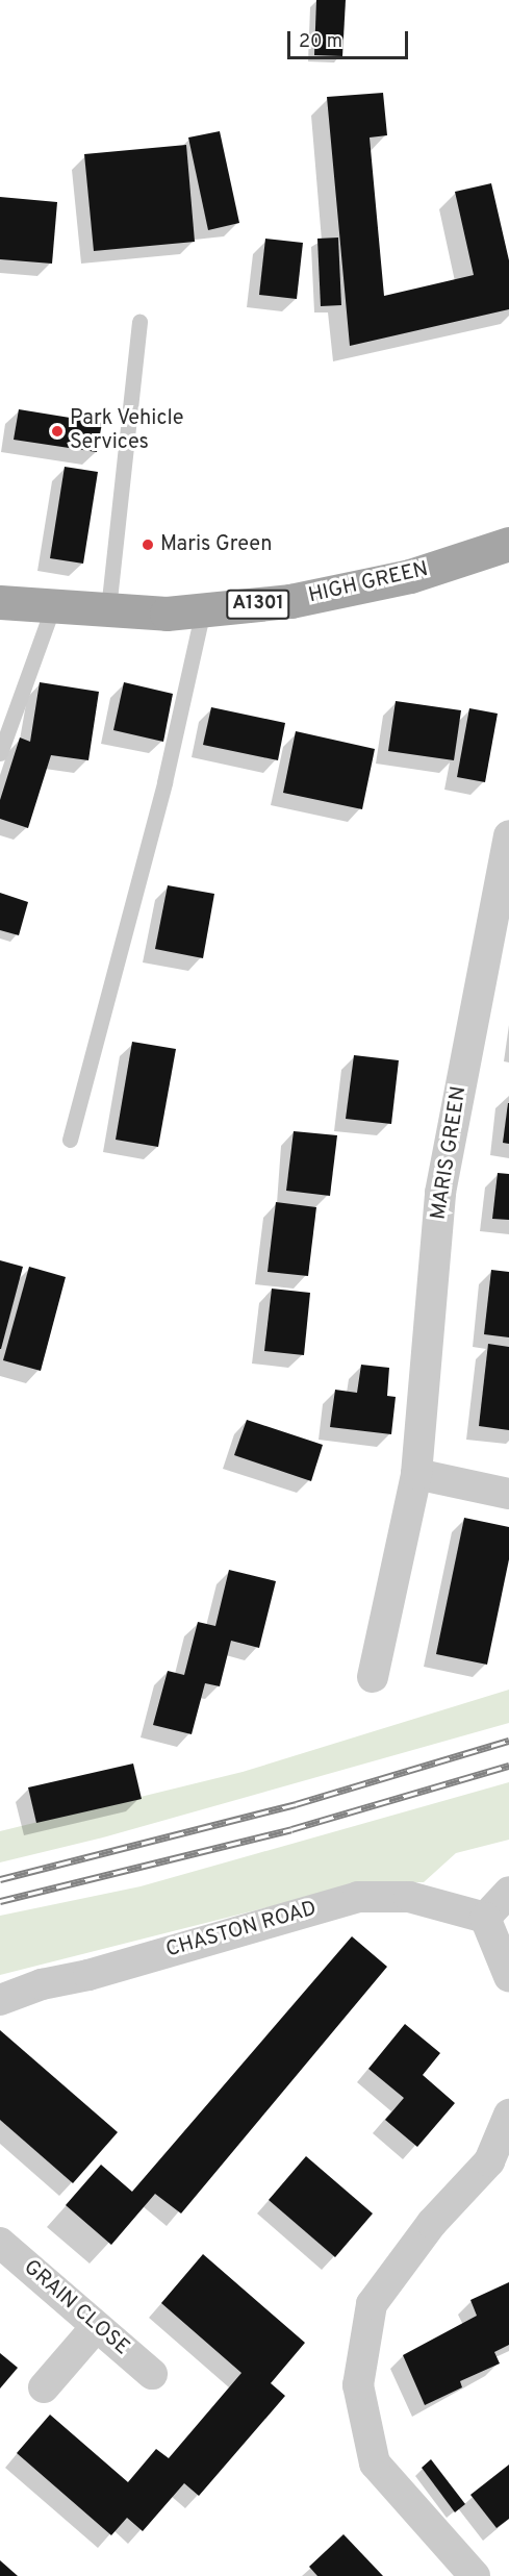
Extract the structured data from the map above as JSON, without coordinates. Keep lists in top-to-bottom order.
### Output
{
  "streets": {
    "main road": ["HIGH GREEN", "A1301"],
    "street": ["MARIS GREEN", "CHASTON ROAD", "GRAIN CLOSE"]
  },
  "places": ["Park Vehicle Services", "Maris Green"],
  "scale_bar": "20 m"
}
